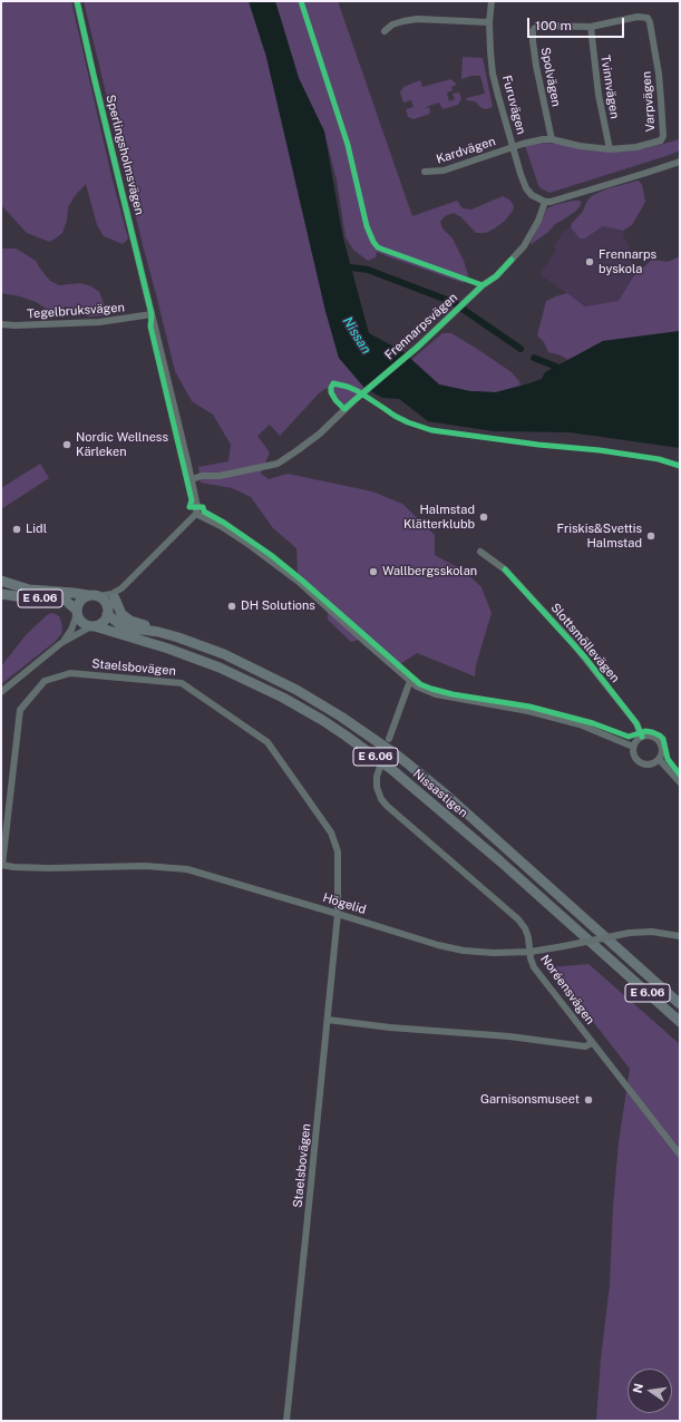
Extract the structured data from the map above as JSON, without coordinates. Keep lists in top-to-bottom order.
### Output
{
  "streets": {
    "highway": ["E 6.06", "Nissastigen"],
    "street": [
      "Spolvägen",
      "Tvinnvägen",
      "Varpvägen",
      "Furuvägen",
      "Kardvägen",
      "Sperlingsholmsvägen",
      "Tegelbruksvägen",
      "Frennarpsvägen",
      "Slottsmöllevägen",
      "Staelsbovägen",
      "Högelid",
      "Noréensvägen"
    ]
  },
  "crossings": [
    ["Spolvägen", "Tvinnvägen"],
    ["Spolvägen", "Varpvägen"],
    ["Tvinnvägen", "Varpvägen"],
    ["Varpvägen", "Furuvägen"],
    ["Varpvägen", "Kardvägen"],
    ["Furuvägen", "Kardvägen"],
    ["Furuvägen", "Frennarpsvägen"],
    ["Sperlingsholmsvägen", "Tegelbruksvägen"],
    ["Sperlingsholmsvägen", "Frennarpsvägen"],
    ["E 6.06", "Nissastigen"],
    ["Staelsbovägen", "Högelid"],
    ["Högelid", "Noréensvägen"]
  ],
  "water": ["Nissan"],
  "places": [
    "Frennarps byskola",
    "Nordic Wellness Kärleken",
    "Halmstad Klätterklubb",
    "Lidl",
    "Friskis&Svettis Halmstad",
    "Wallbergsskolan",
    "DH Solutions",
    "Garnisonsmuseet"
  ],
  "scale_bar": "100 m",
  "north": "left"
}
